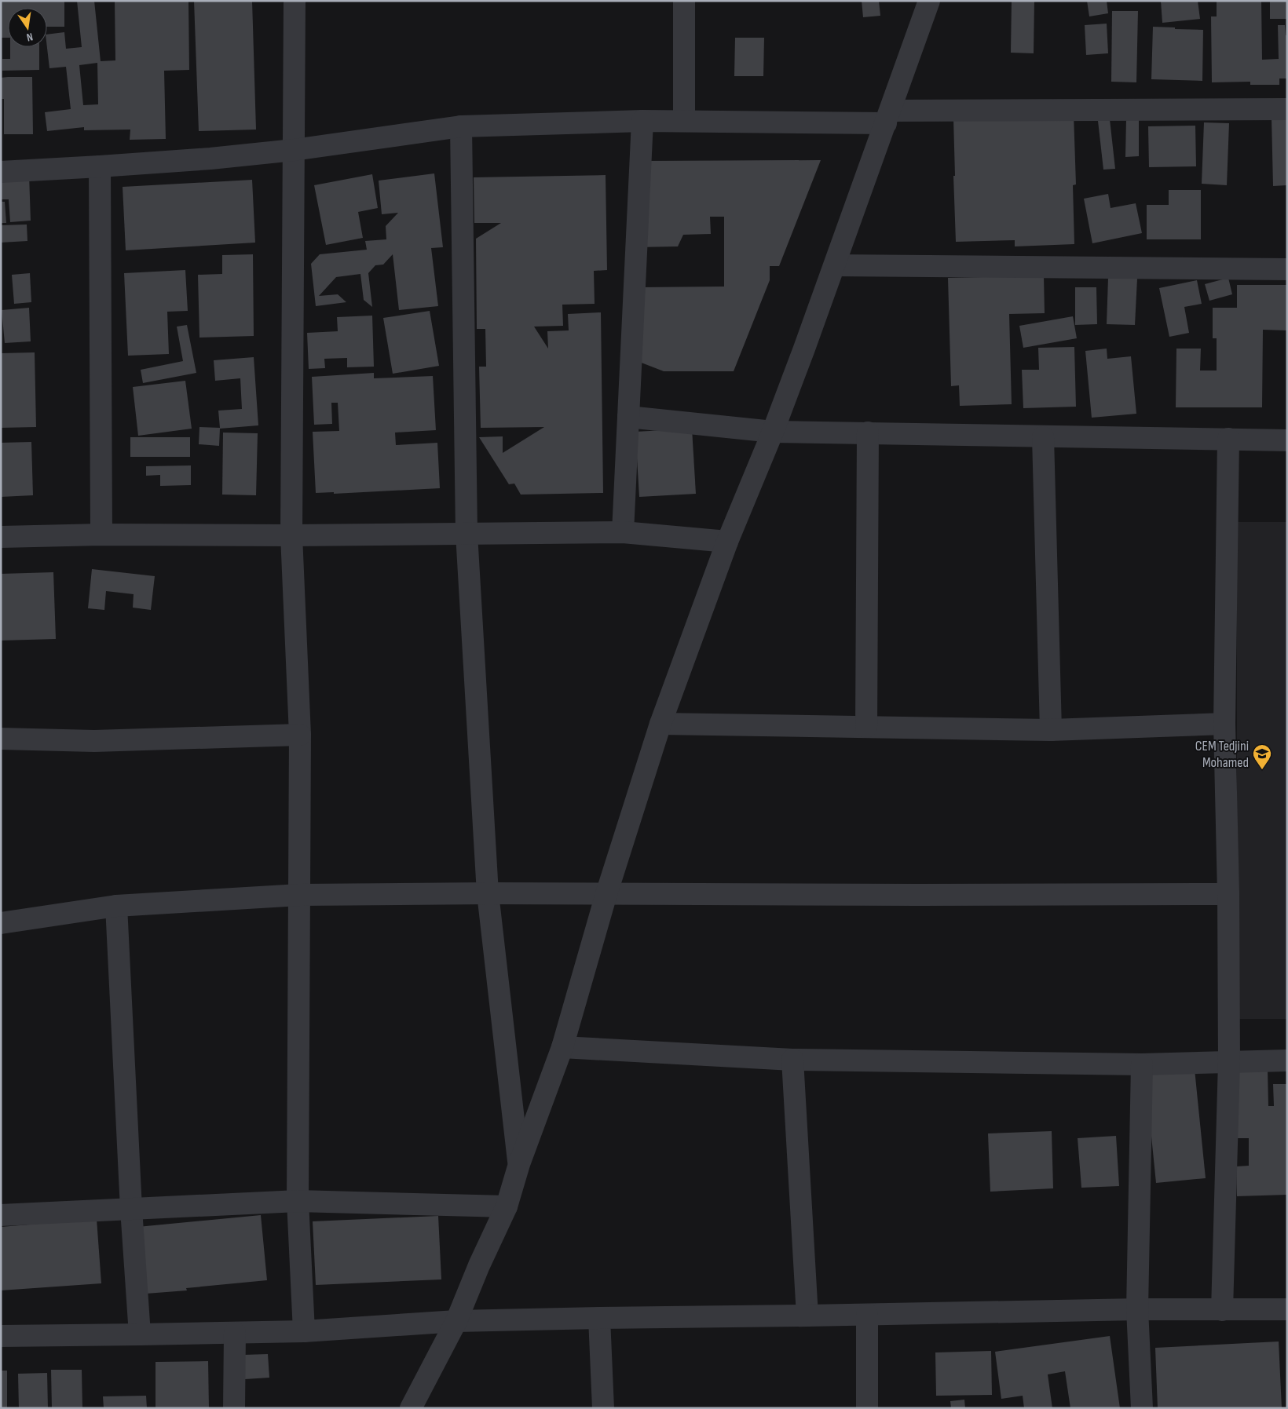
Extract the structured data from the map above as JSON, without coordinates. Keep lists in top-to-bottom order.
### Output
{
  "places": {
    "school or university": ["CEM Tedjini Mohamed"]
  },
  "north": "bottom"
}
